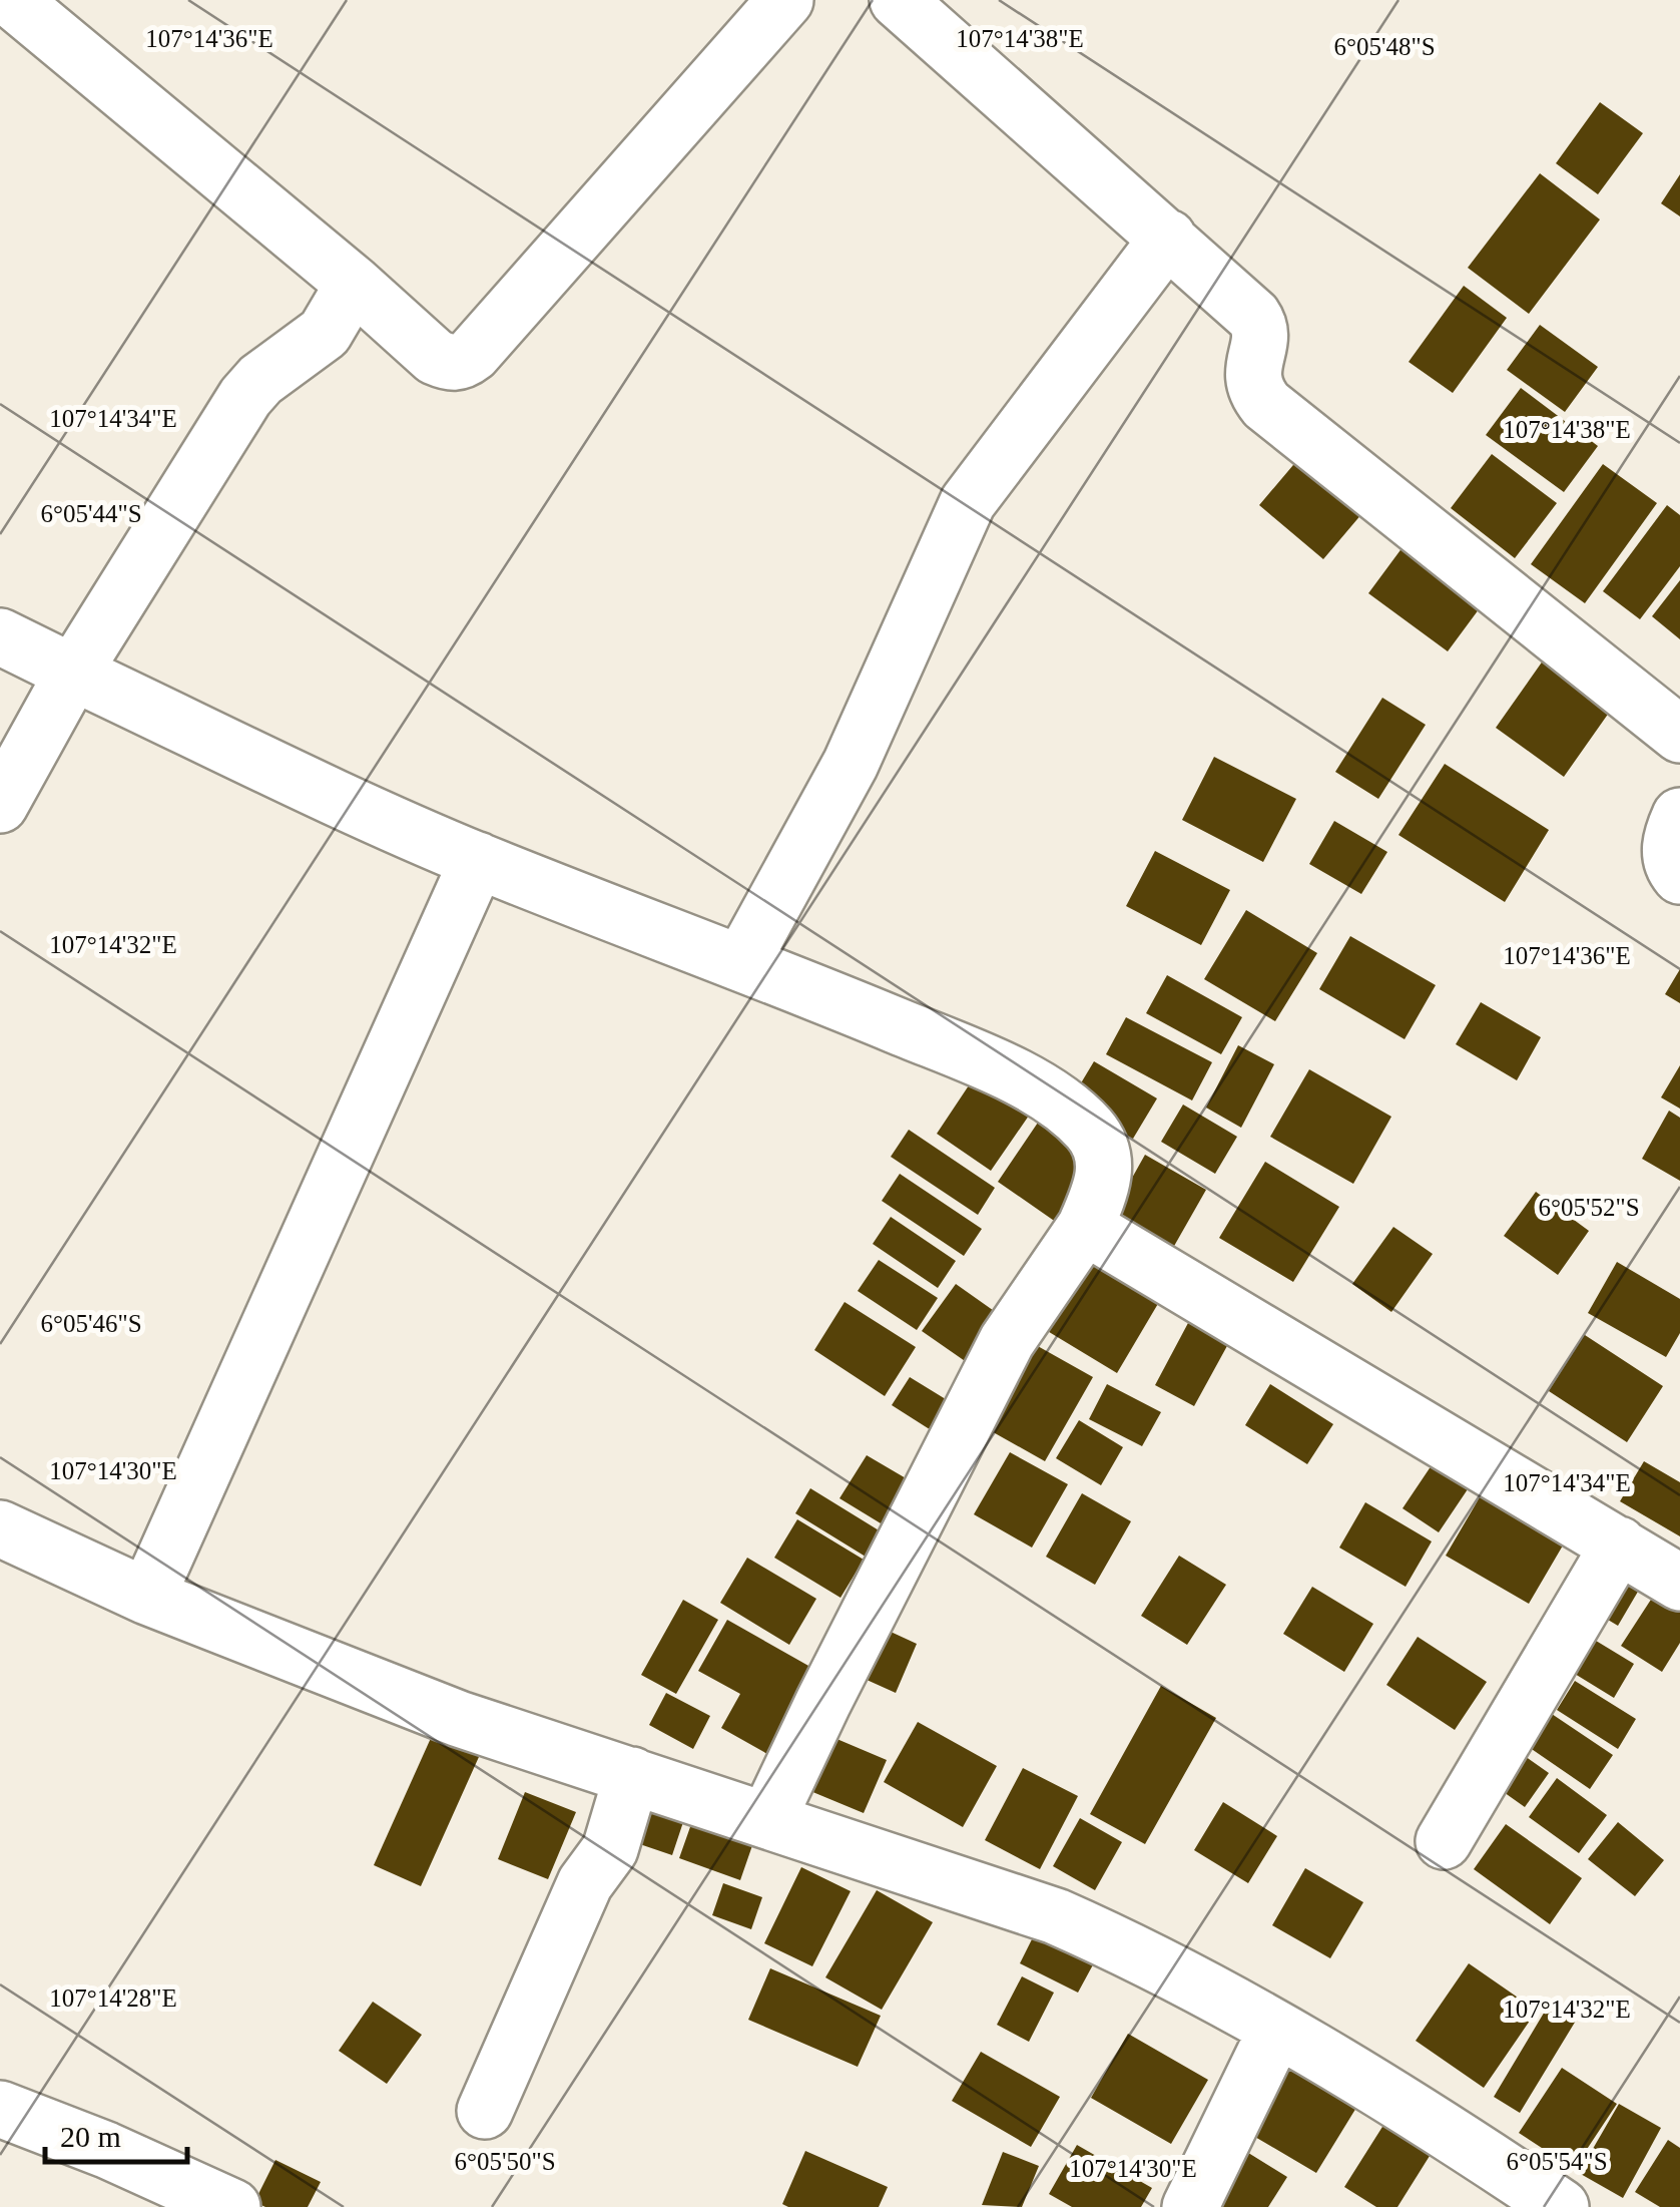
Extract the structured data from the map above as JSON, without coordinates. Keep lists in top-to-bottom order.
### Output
{
  "scale_bar": "20 m",
  "coordinates": [
    "107°14'36\"E",
    "107°14'38\"E",
    "6°05'48\"S",
    "107°14'34\"E",
    "6°05'44\"S",
    "107°14'32\"E",
    "6°05'52\"S",
    "6°05'46\"S",
    "107°14'30\"E",
    "107°14'28\"E",
    "6°05'50\"S",
    "6°05'54\"S"
  ]
}
